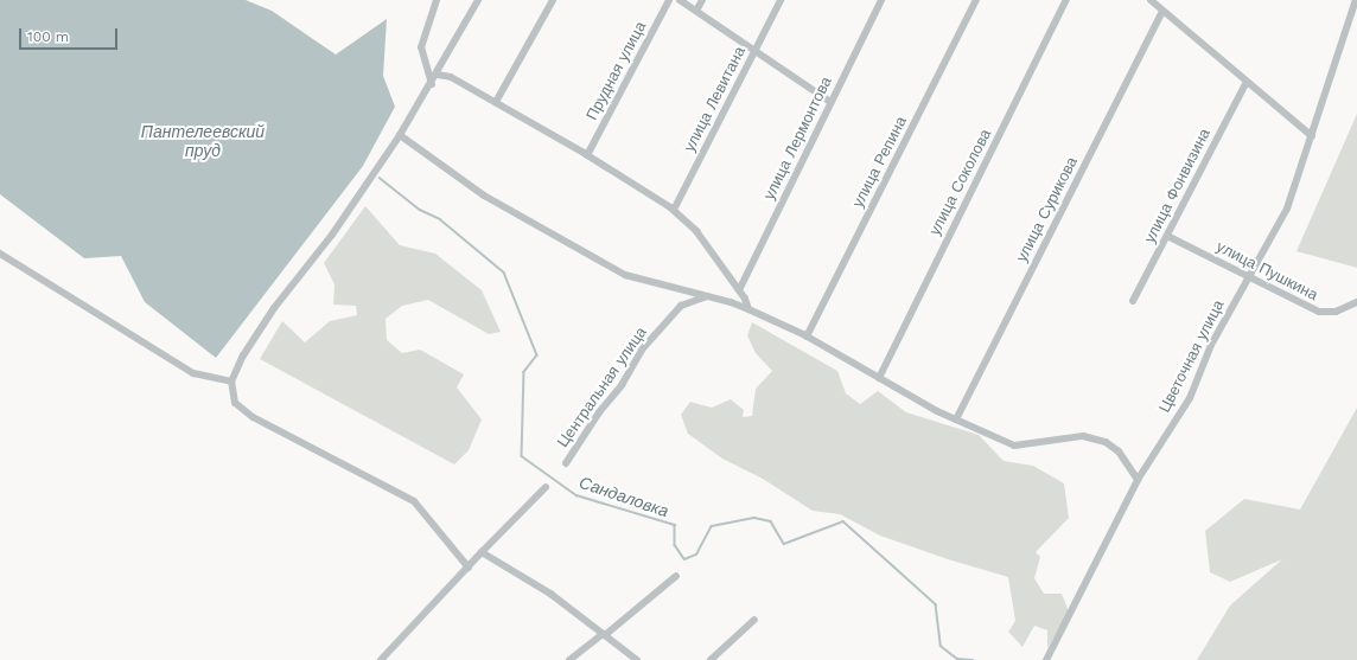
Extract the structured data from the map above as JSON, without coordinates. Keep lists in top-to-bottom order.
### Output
{
  "streets": {
    "street": [
      "Прудная улица",
      "улица Левитана",
      "улица Лермонтова",
      "улица Репина",
      "улица Соколова",
      "улица Фонвизина",
      "улица Сурикова",
      "улица Пушкина",
      "Цветочная улица",
      "Центральная улица"
    ]
  },
  "crossings": [
    ["улица Фонвизина", "улица Пушкина"],
    ["улица Пушкина", "Цветочная улица"]
  ],
  "water": ["Пантелеевский пруд", "Сандаловка"],
  "scale_bar": "100 m"
}
